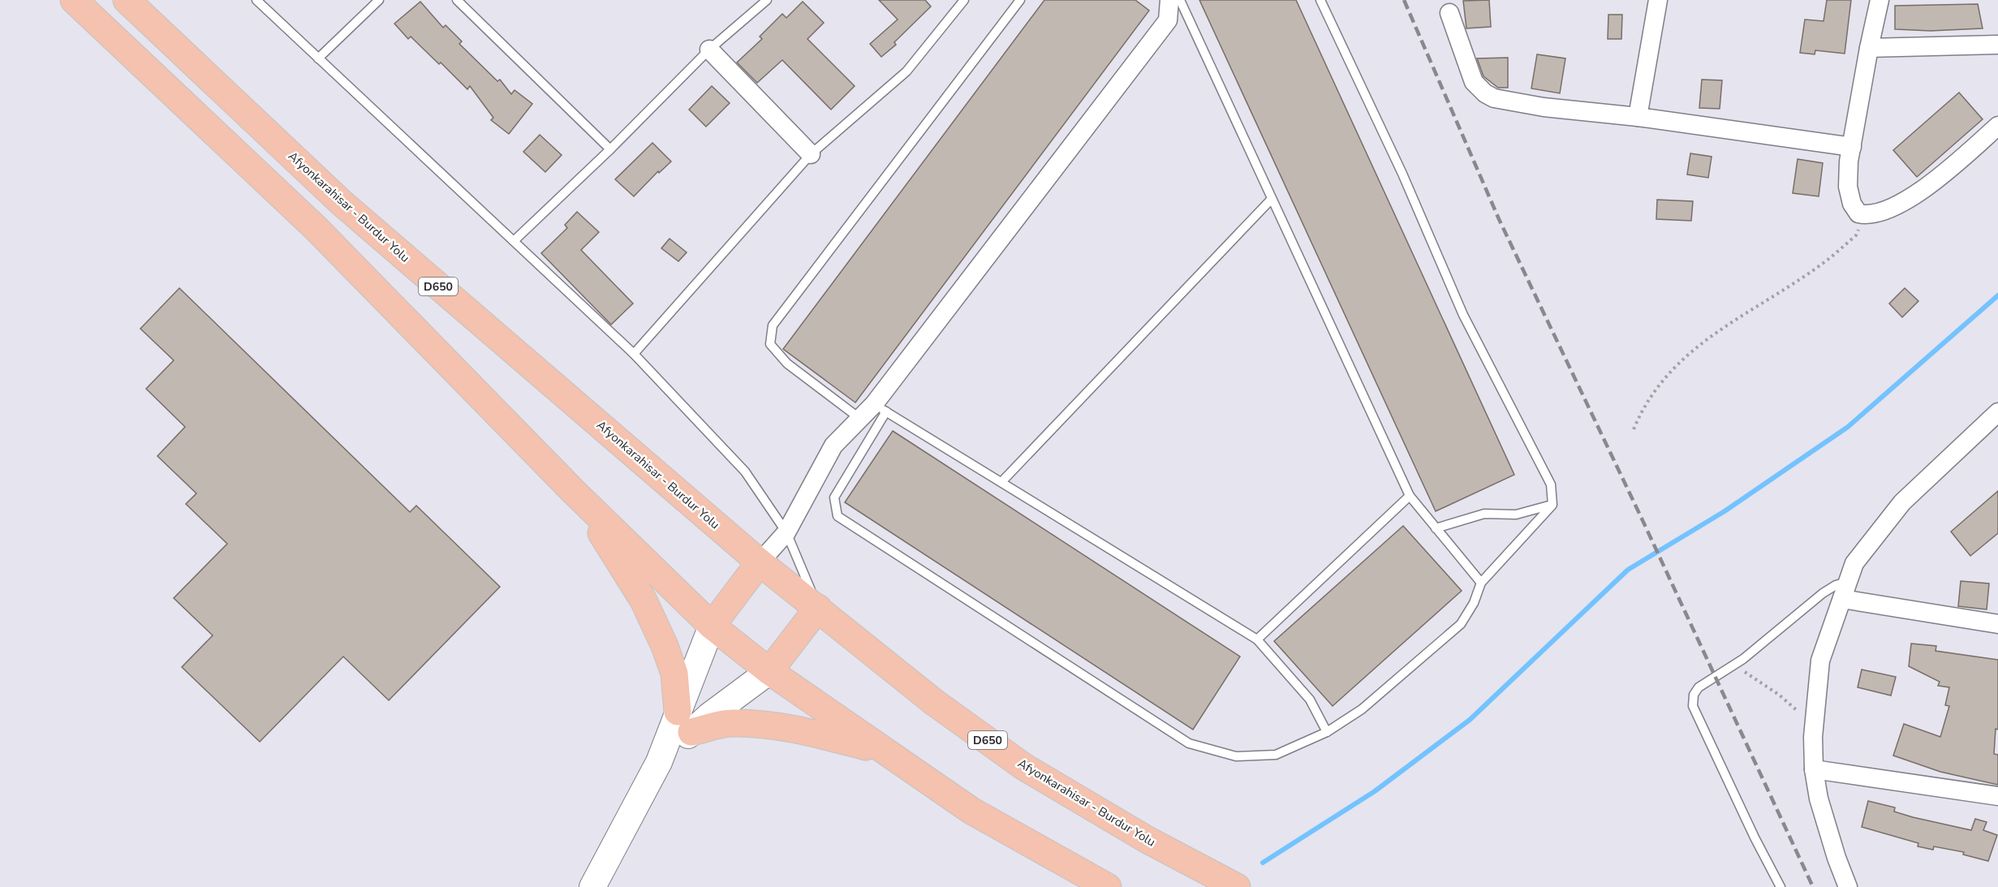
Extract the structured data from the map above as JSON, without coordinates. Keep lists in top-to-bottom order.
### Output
{
  "streets": {
    "highway": ["Afyonkarahisar - Burdur Yolu", "D650"]
  }
}
